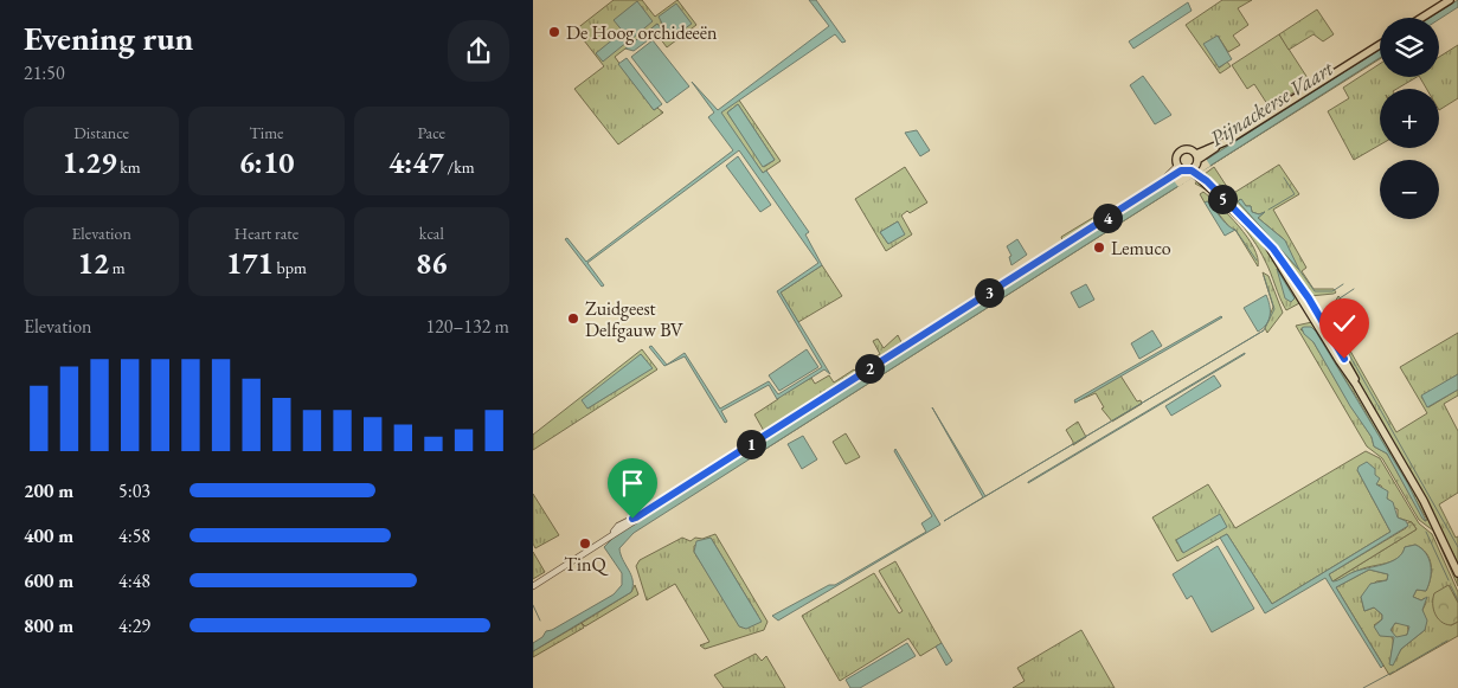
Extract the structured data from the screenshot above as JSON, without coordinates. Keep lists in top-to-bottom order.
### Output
{
  "water": ["Pijnackerse Vaart"],
  "places": [
    "De Hoog orchideeën",
    "Lemuco",
    "Zuidgeest Delfgauw BV",
    "TinQ"
  ],
  "page": {
    "heading": ["Evening run", "21:50"],
    "map_buttons": ["+", "−"],
    "stats": [
      ["Distance", "1.29 km"],
      ["Time", "6:10"],
      ["Pace", "4:47 /km"],
      ["Elevation", "12 m"],
      ["Heart rate", "171 bpm"],
      ["kcal", "86"]
    ],
    "pins": [
      "5",
      "4",
      "3",
      "2",
      "1"
    ],
    "chart": ["Elevation", "120–132 m"],
    "list": [
      {
        "name": "200 m",
        "note": "5:03"
      },
      {
        "name": "400 m",
        "note": "4:58"
      },
      {
        "name": "600 m",
        "note": "4:48"
      },
      {
        "name": "800 m",
        "note": "4:29"
      }
    ]
  }
}
